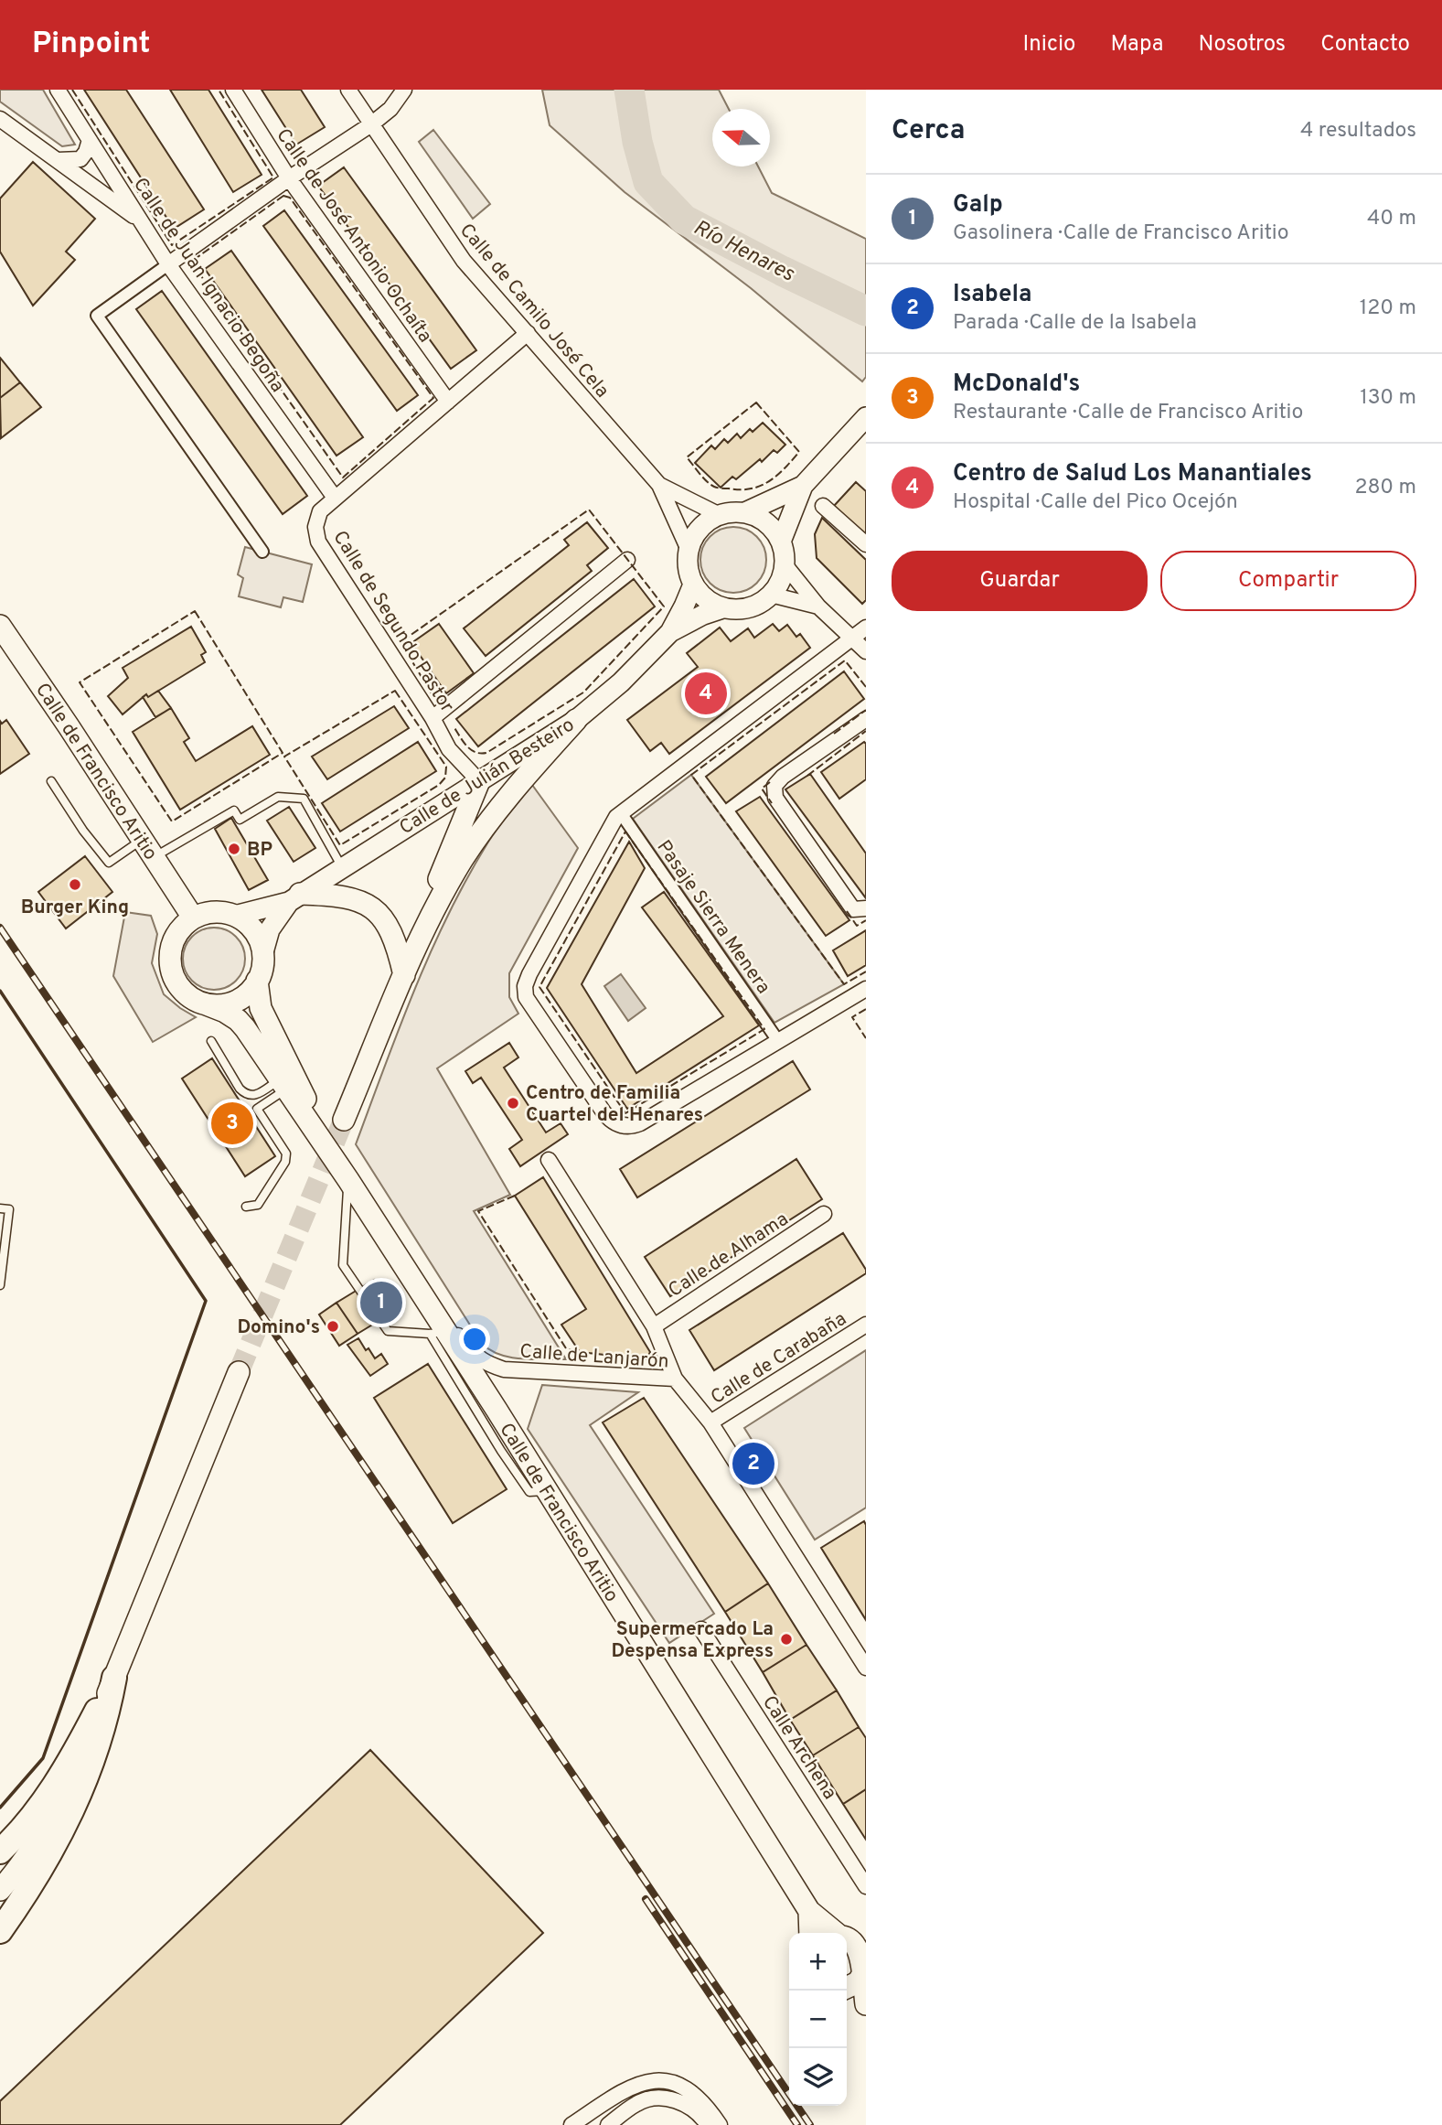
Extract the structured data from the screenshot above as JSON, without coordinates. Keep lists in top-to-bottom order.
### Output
{
  "streets": {
    "main road": ["Calle de Francisco Aritio"],
    "street": [
      "Calle de José Antonio Ochaíta",
      "Calle de Juan Ignacio Begoña",
      "Calle de Camilo José Cela",
      "Calle de Segundo Pastor",
      "Calle de Julián Besteiro",
      "Pasaje Sierra Menera",
      "Calle de Alhama",
      "Calle de Lanjarón",
      "Calle de Carabaña",
      "Calle Archena"
    ]
  },
  "crossings": [
    ["Calle de José Antonio Ochaíta", "Calle de Segundo Pastor"],
    ["Calle de Juan Ignacio Begoña", "Calle de Segundo Pastor"],
    ["Calle de Camilo José Cela", "Calle de Segundo Pastor"],
    ["Calle de Camilo José Cela", "Calle de Julián Besteiro"],
    ["Calle de Segundo Pastor", "Calle de Julián Besteiro"],
    ["Calle de Francisco Aritio", "Calle de Julián Besteiro"],
    ["Calle de Francisco Aritio", "Calle de Lanjarón"],
    ["Calle de Lanjarón", "Calle de Carabaña"]
  ],
  "water": ["Río Henares"],
  "places": [
    "BP",
    "Burger King",
    "Centro de Familia Cuartel del Henares",
    "Domino's",
    "Supermercado La Despensa Express"
  ],
  "north": "left",
  "page": {
    "header": "Pinpoint",
    "nav": [
      "Inicio",
      "Mapa",
      "Nosotros",
      "Contacto"
    ],
    "heading": ["Cerca", "4 resultados"],
    "list": [
      {
        "mark": "1",
        "name": "Galp",
        "note": "Gasolinera · Calle de Francisco Aritio",
        "value": "40 m"
      },
      {
        "mark": "2",
        "name": "Isabela",
        "note": "Parada · Calle de la Isabela",
        "value": "120 m"
      },
      {
        "mark": "3",
        "name": "McDonald's",
        "note": "Restaurante · Calle de Francisco Aritio",
        "value": "130 m"
      },
      {
        "mark": "4",
        "name": "Centro de Salud Los Manantiales",
        "note": "Hospital · Calle del Pico Ocejón",
        "value": "280 m"
      }
    ],
    "buttons": ["Guardar", "Compartir"],
    "pins": [
      "4",
      "3",
      "1",
      "2"
    ],
    "map_buttons": ["+", "−"]
  }
}
